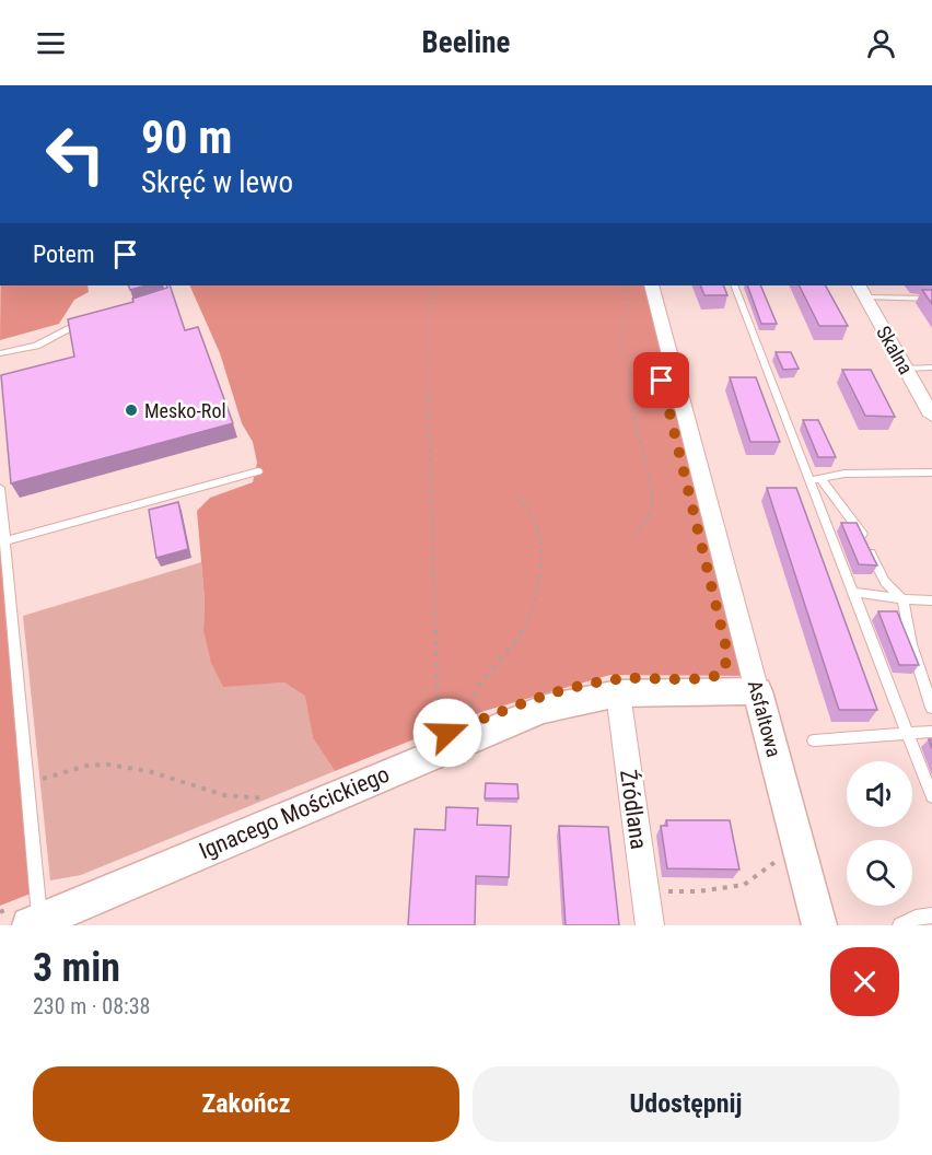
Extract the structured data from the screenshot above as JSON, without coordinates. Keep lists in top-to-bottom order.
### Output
{
  "streets": {
    "street": [
      "Skalna",
      "Asfaltowa",
      "Źródlana",
      "Ignacego Mościckiego"
    ]
  },
  "crossings": [
    ["Asfaltowa", "Ignacego Mościckiego"],
    ["Źródlana", "Ignacego Mościckiego"]
  ],
  "places": ["Mesko-Rol"],
  "page": {
    "header": "Beeline",
    "turn": ["90 m", "Skręć w lewo"],
    "then": "Potem",
    "heading": ["3 min", "230 m · 08:38"],
    "buttons": ["Zakończ", "Udostępnij"]
  }
}
